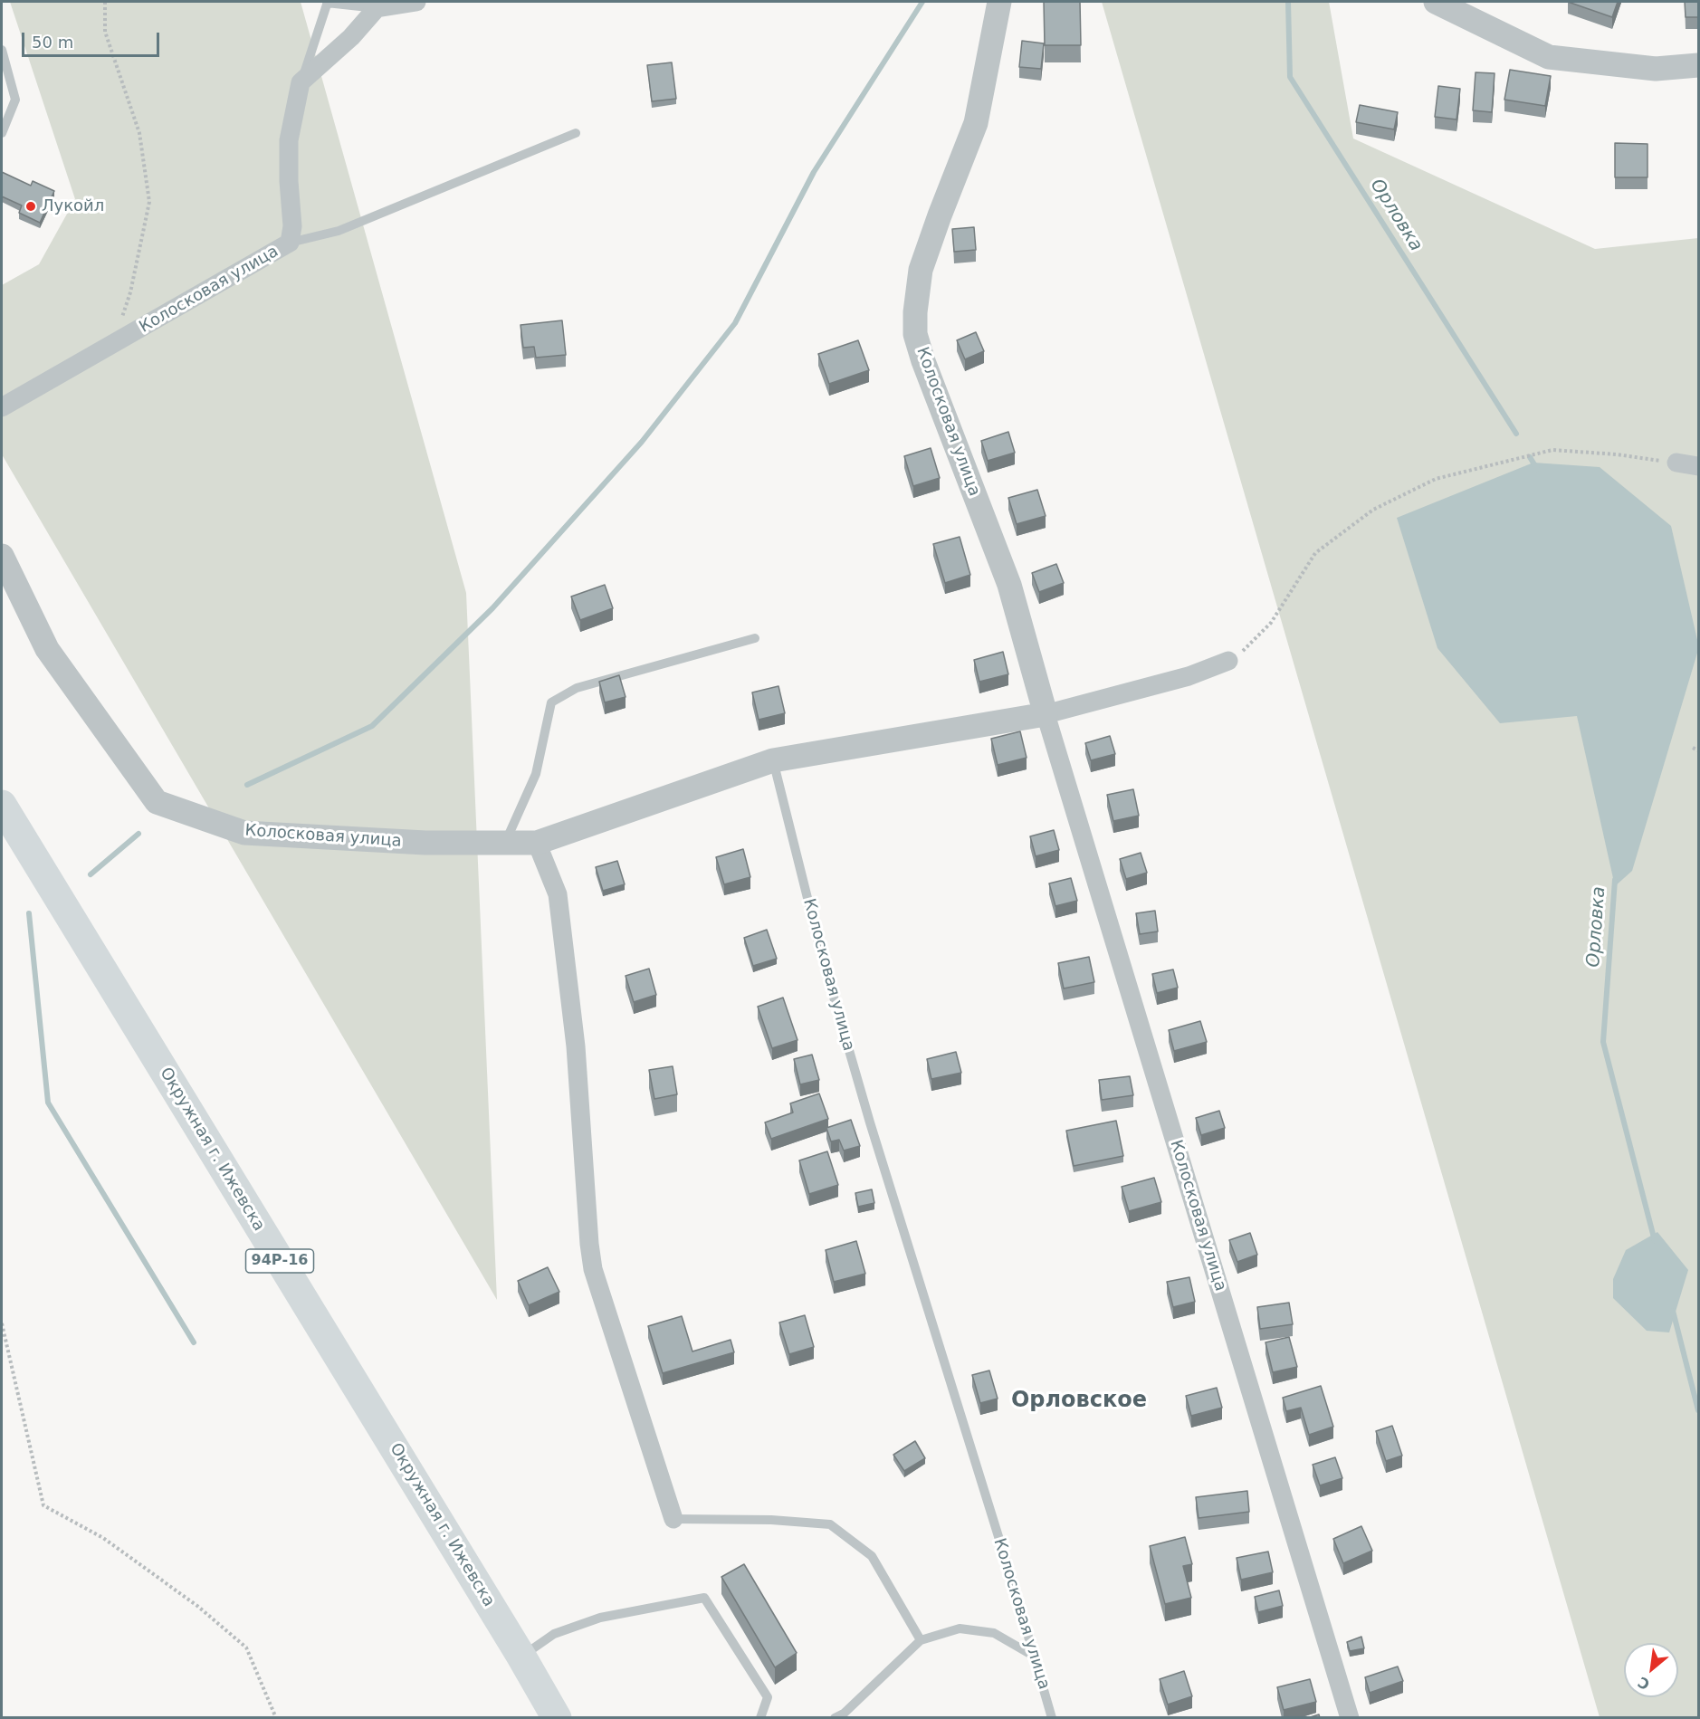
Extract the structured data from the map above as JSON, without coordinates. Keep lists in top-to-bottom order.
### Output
{
  "streets": {
    "main road": ["Окружная г. Ижевска", "94Р-16"],
    "street": ["Колосковая улица"]
  },
  "districts": ["Орловское"],
  "water": ["Орловка"],
  "places": ["Лукойл"],
  "scale_bar": "50 m",
  "north": "bottom left"
}
